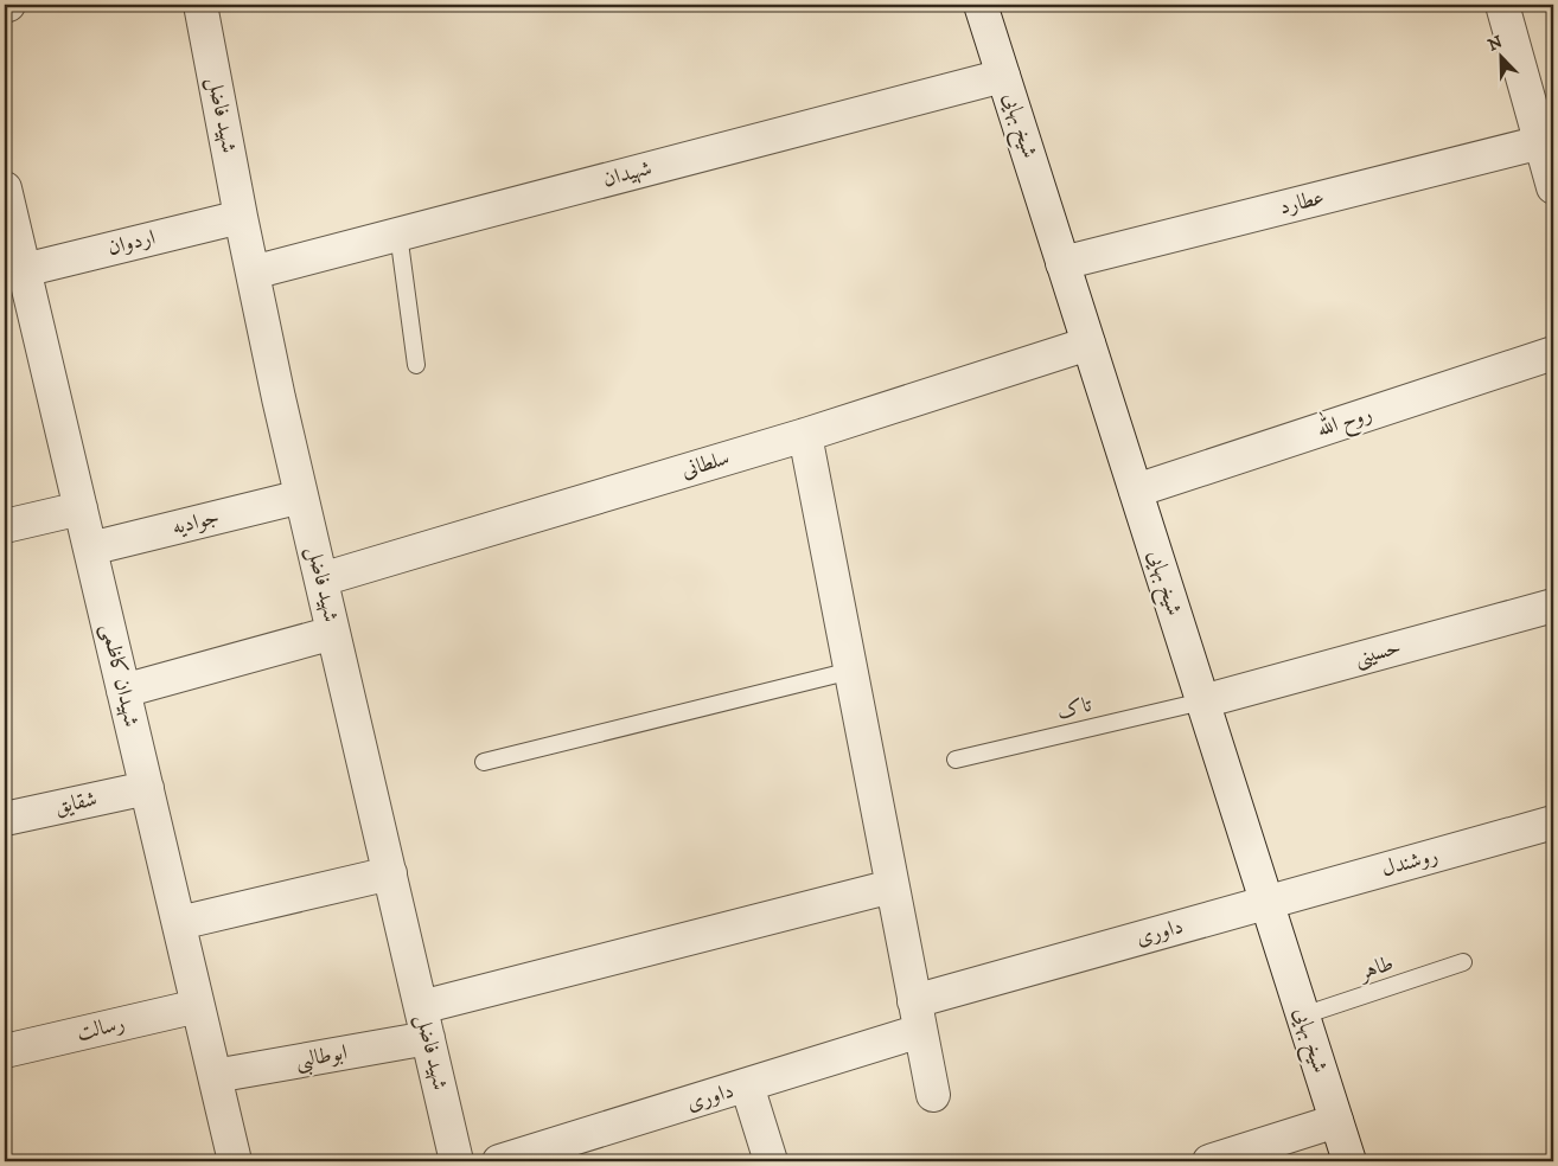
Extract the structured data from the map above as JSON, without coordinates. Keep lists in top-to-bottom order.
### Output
{
  "streets": {
    "street": [
      "شهید فاضل",
      "شیخ بهایی",
      "شهیدان",
      "عطارد",
      "اردوان",
      "روح الله",
      "سلطانی",
      "جوادیه",
      "حسینی",
      "شهیدان کاظمی",
      "شقایق",
      "روشندل",
      "داوری",
      "رسالت",
      "ابوطالبی"
    ],
    "lane": ["تاک", "طاهر"]
  },
  "crossings": [
    ["شهید فاضل", "شهیدان"],
    ["شهید فاضل", "اردوان"],
    ["شهید فاضل", "سلطانی"],
    ["شهید فاضل", "جوادیه"],
    ["شهید فاضل", "ابوطالبی"],
    ["شیخ بهایی", "شهیدان"],
    ["شیخ بهایی", "عطارد"],
    ["شیخ بهایی", "روح الله"],
    ["شیخ بهایی", "سلطانی"],
    ["شیخ بهایی", "حسینی"],
    ["شیخ بهایی", "تاک"],
    ["شیخ بهایی", "روشندل"],
    ["شیخ بهایی", "داوری"],
    ["شیخ بهایی", "طاهر"],
    ["اردوان", "شهیدان کاظمی"],
    ["جوادیه", "شهیدان کاظمی"],
    ["حسینی", "تاک"],
    ["شهیدان کاظمی", "شقایق"],
    ["شهیدان کاظمی", "رسالت"],
    ["شهیدان کاظمی", "ابوطالبی"],
    ["روشندل", "داوری"]
  ],
  "north": "top left"
}
